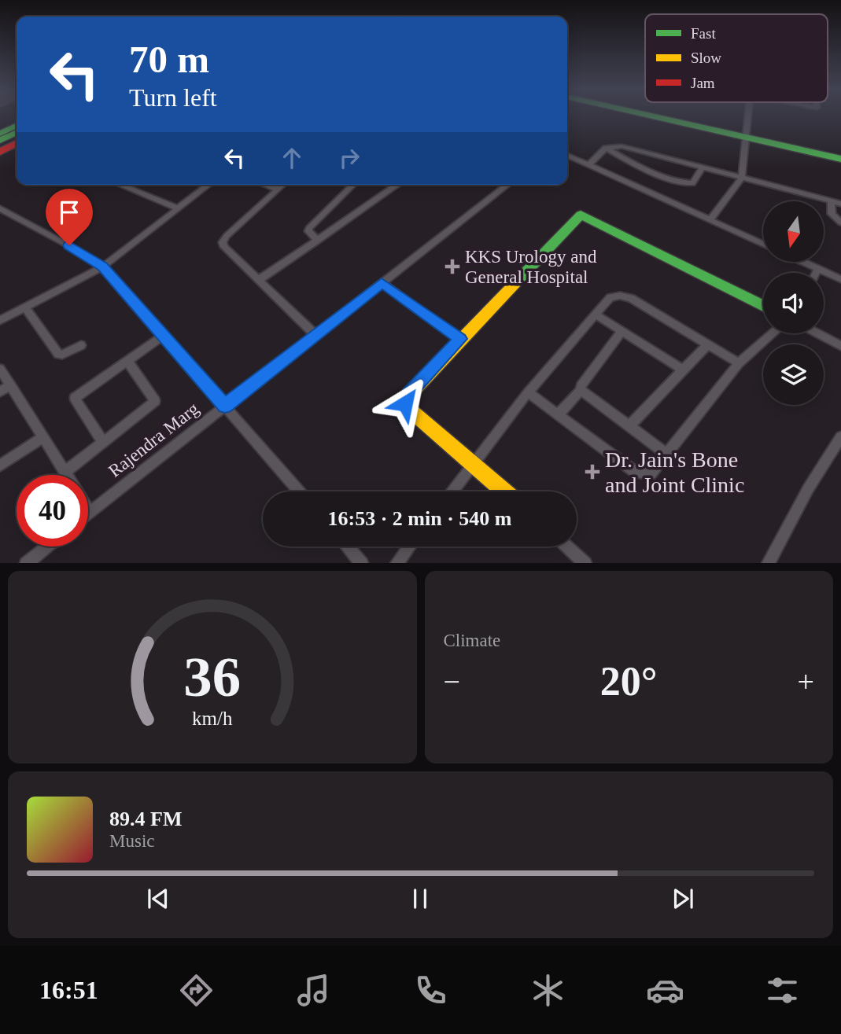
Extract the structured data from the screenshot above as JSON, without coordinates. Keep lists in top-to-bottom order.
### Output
{
  "streets": {
    "street": ["Rajendra Marg"]
  },
  "places": {
    "health": ["KKS Urology and General Hospital", "Dr. Jain's Bone and Joint Clinic"]
  },
  "legend": ["Fast", "Slow", "Jam"],
  "north": "bottom",
  "page": {
    "turn": ["70 m", "Turn left"],
    "limit": "40",
    "trip": "16:53 · 2 min · 540 m",
    "tile": "Climate",
    "heat": ["−", "20°", "+"],
    "song": ["89.4 FM", "Music"],
    "tabs": "16:51",
    "gauge": ["36", "km/h"]
  }
}
